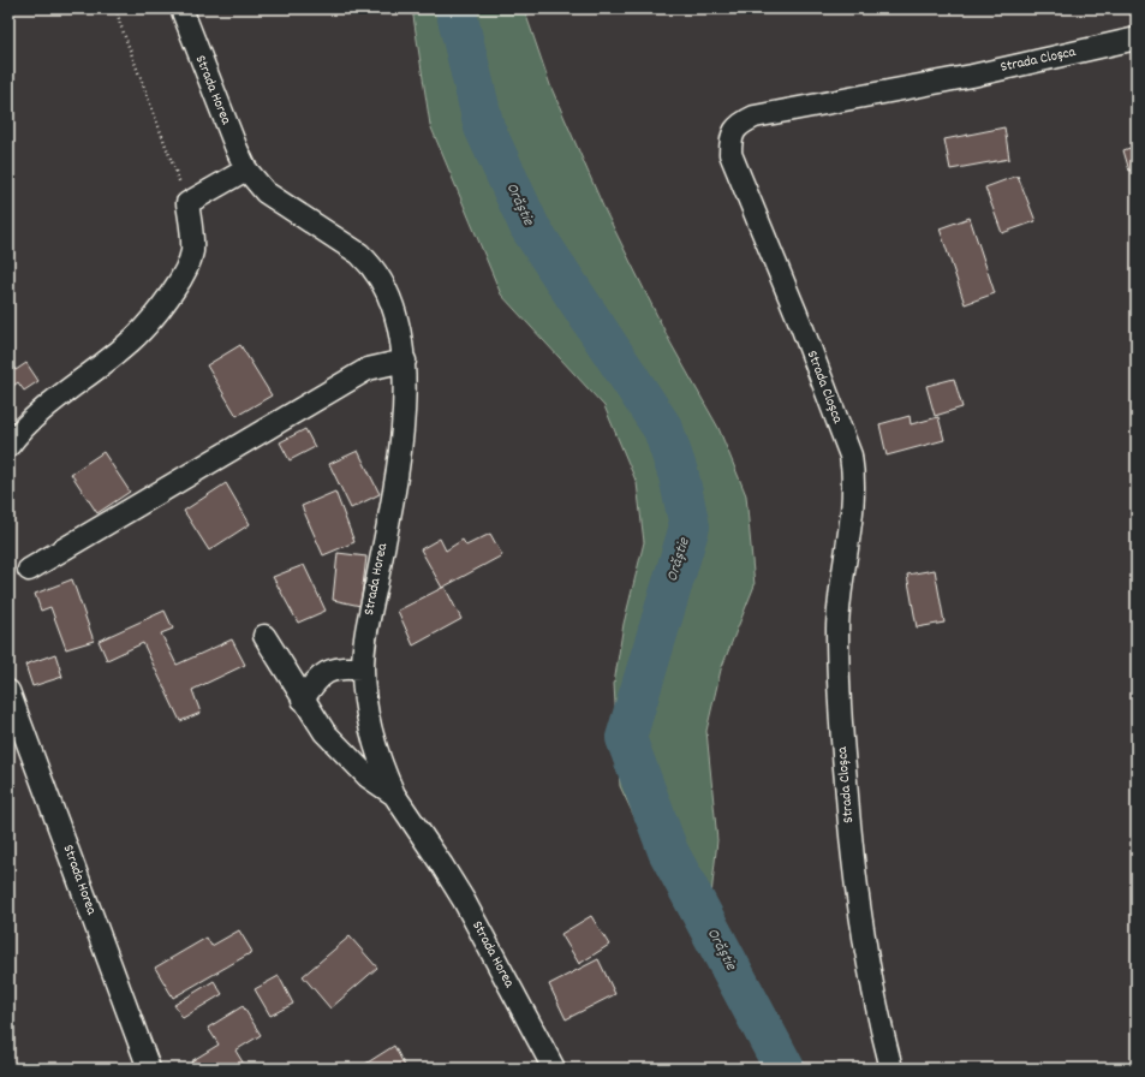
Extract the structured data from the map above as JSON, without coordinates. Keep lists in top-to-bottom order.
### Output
{
  "streets": {
    "street": ["Strada Cloșca", "Strada Horea"]
  },
  "water": ["Orăștie"]
}
